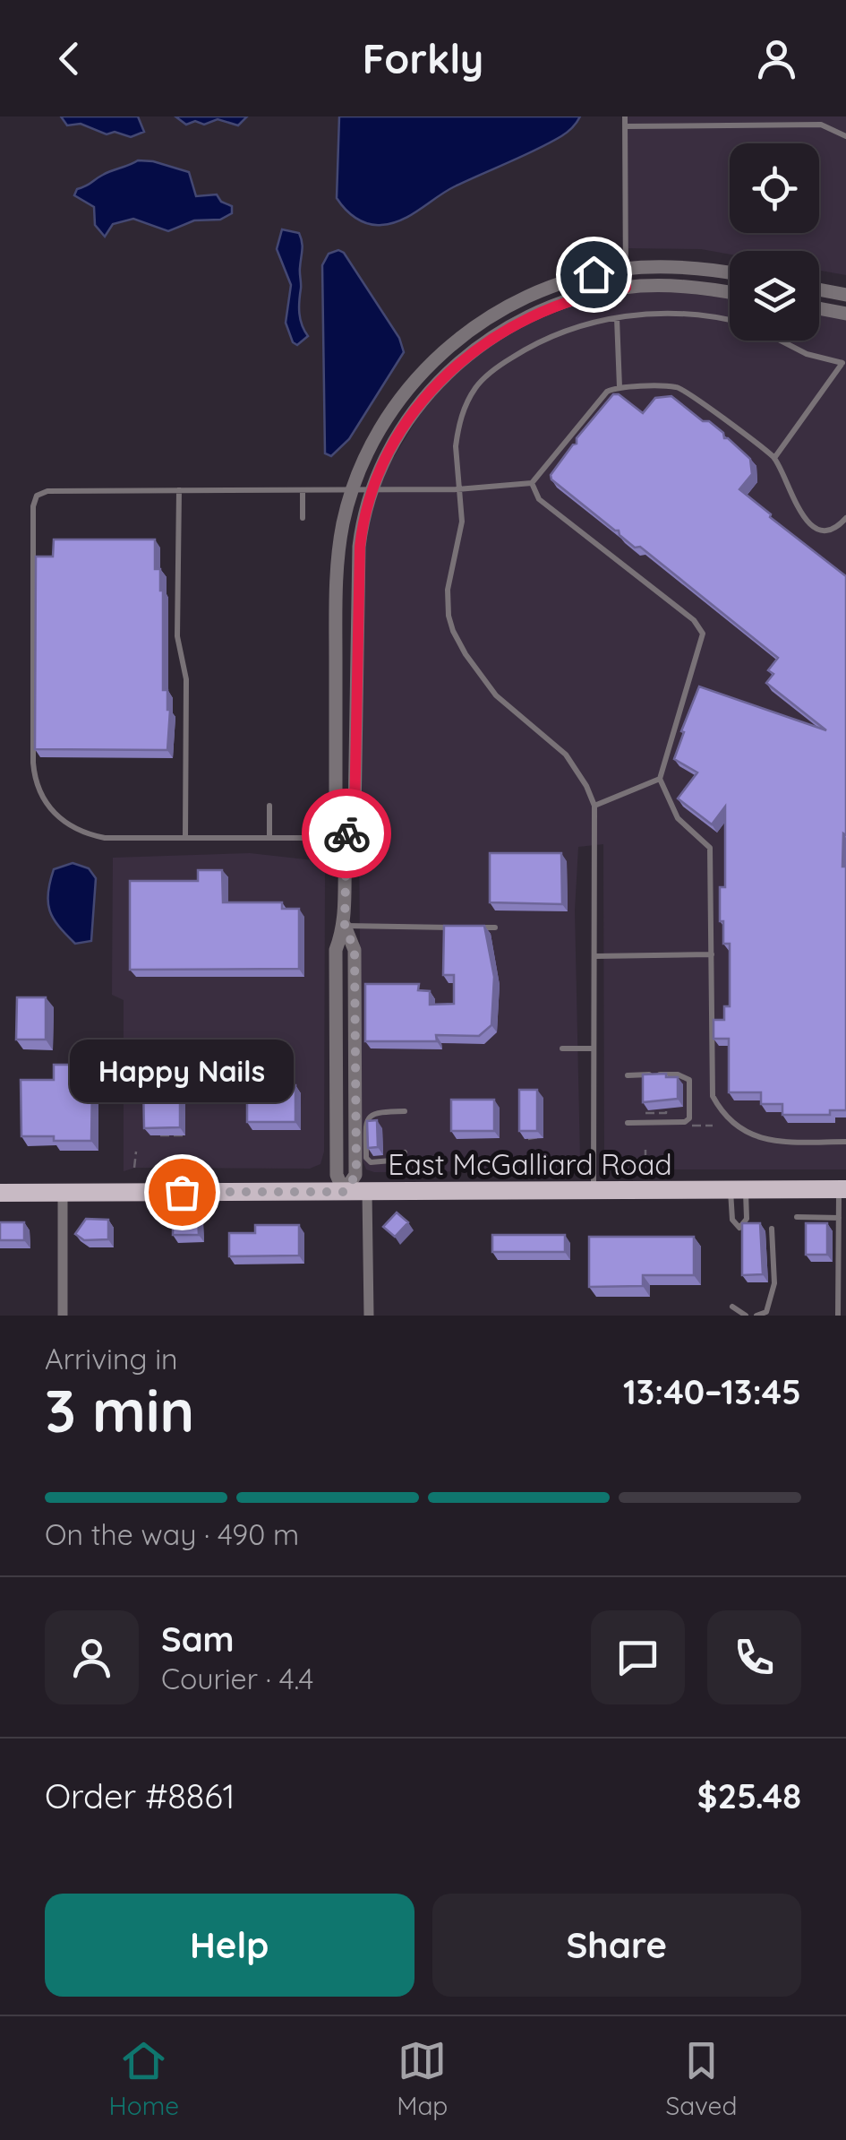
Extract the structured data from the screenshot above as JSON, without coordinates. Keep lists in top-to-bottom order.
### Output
{
  "streets": {
    "main road": ["East McGalliard Road"]
  },
  "places": ["Happy Nails"],
  "page": {
    "header": "Forkly",
    "bubble": "Happy Nails",
    "heading": ["3 min", "Arriving in", "13:40–13:45"],
    "panel": [
      "Sam",
      "Courier · 4.4",
      "Order #8861",
      "$25.48"
    ],
    "bar": "On the way · 490 m",
    "buttons": ["Help", "Share"],
    "tabs": ["Home", "Map", "Saved"]
  }
}
